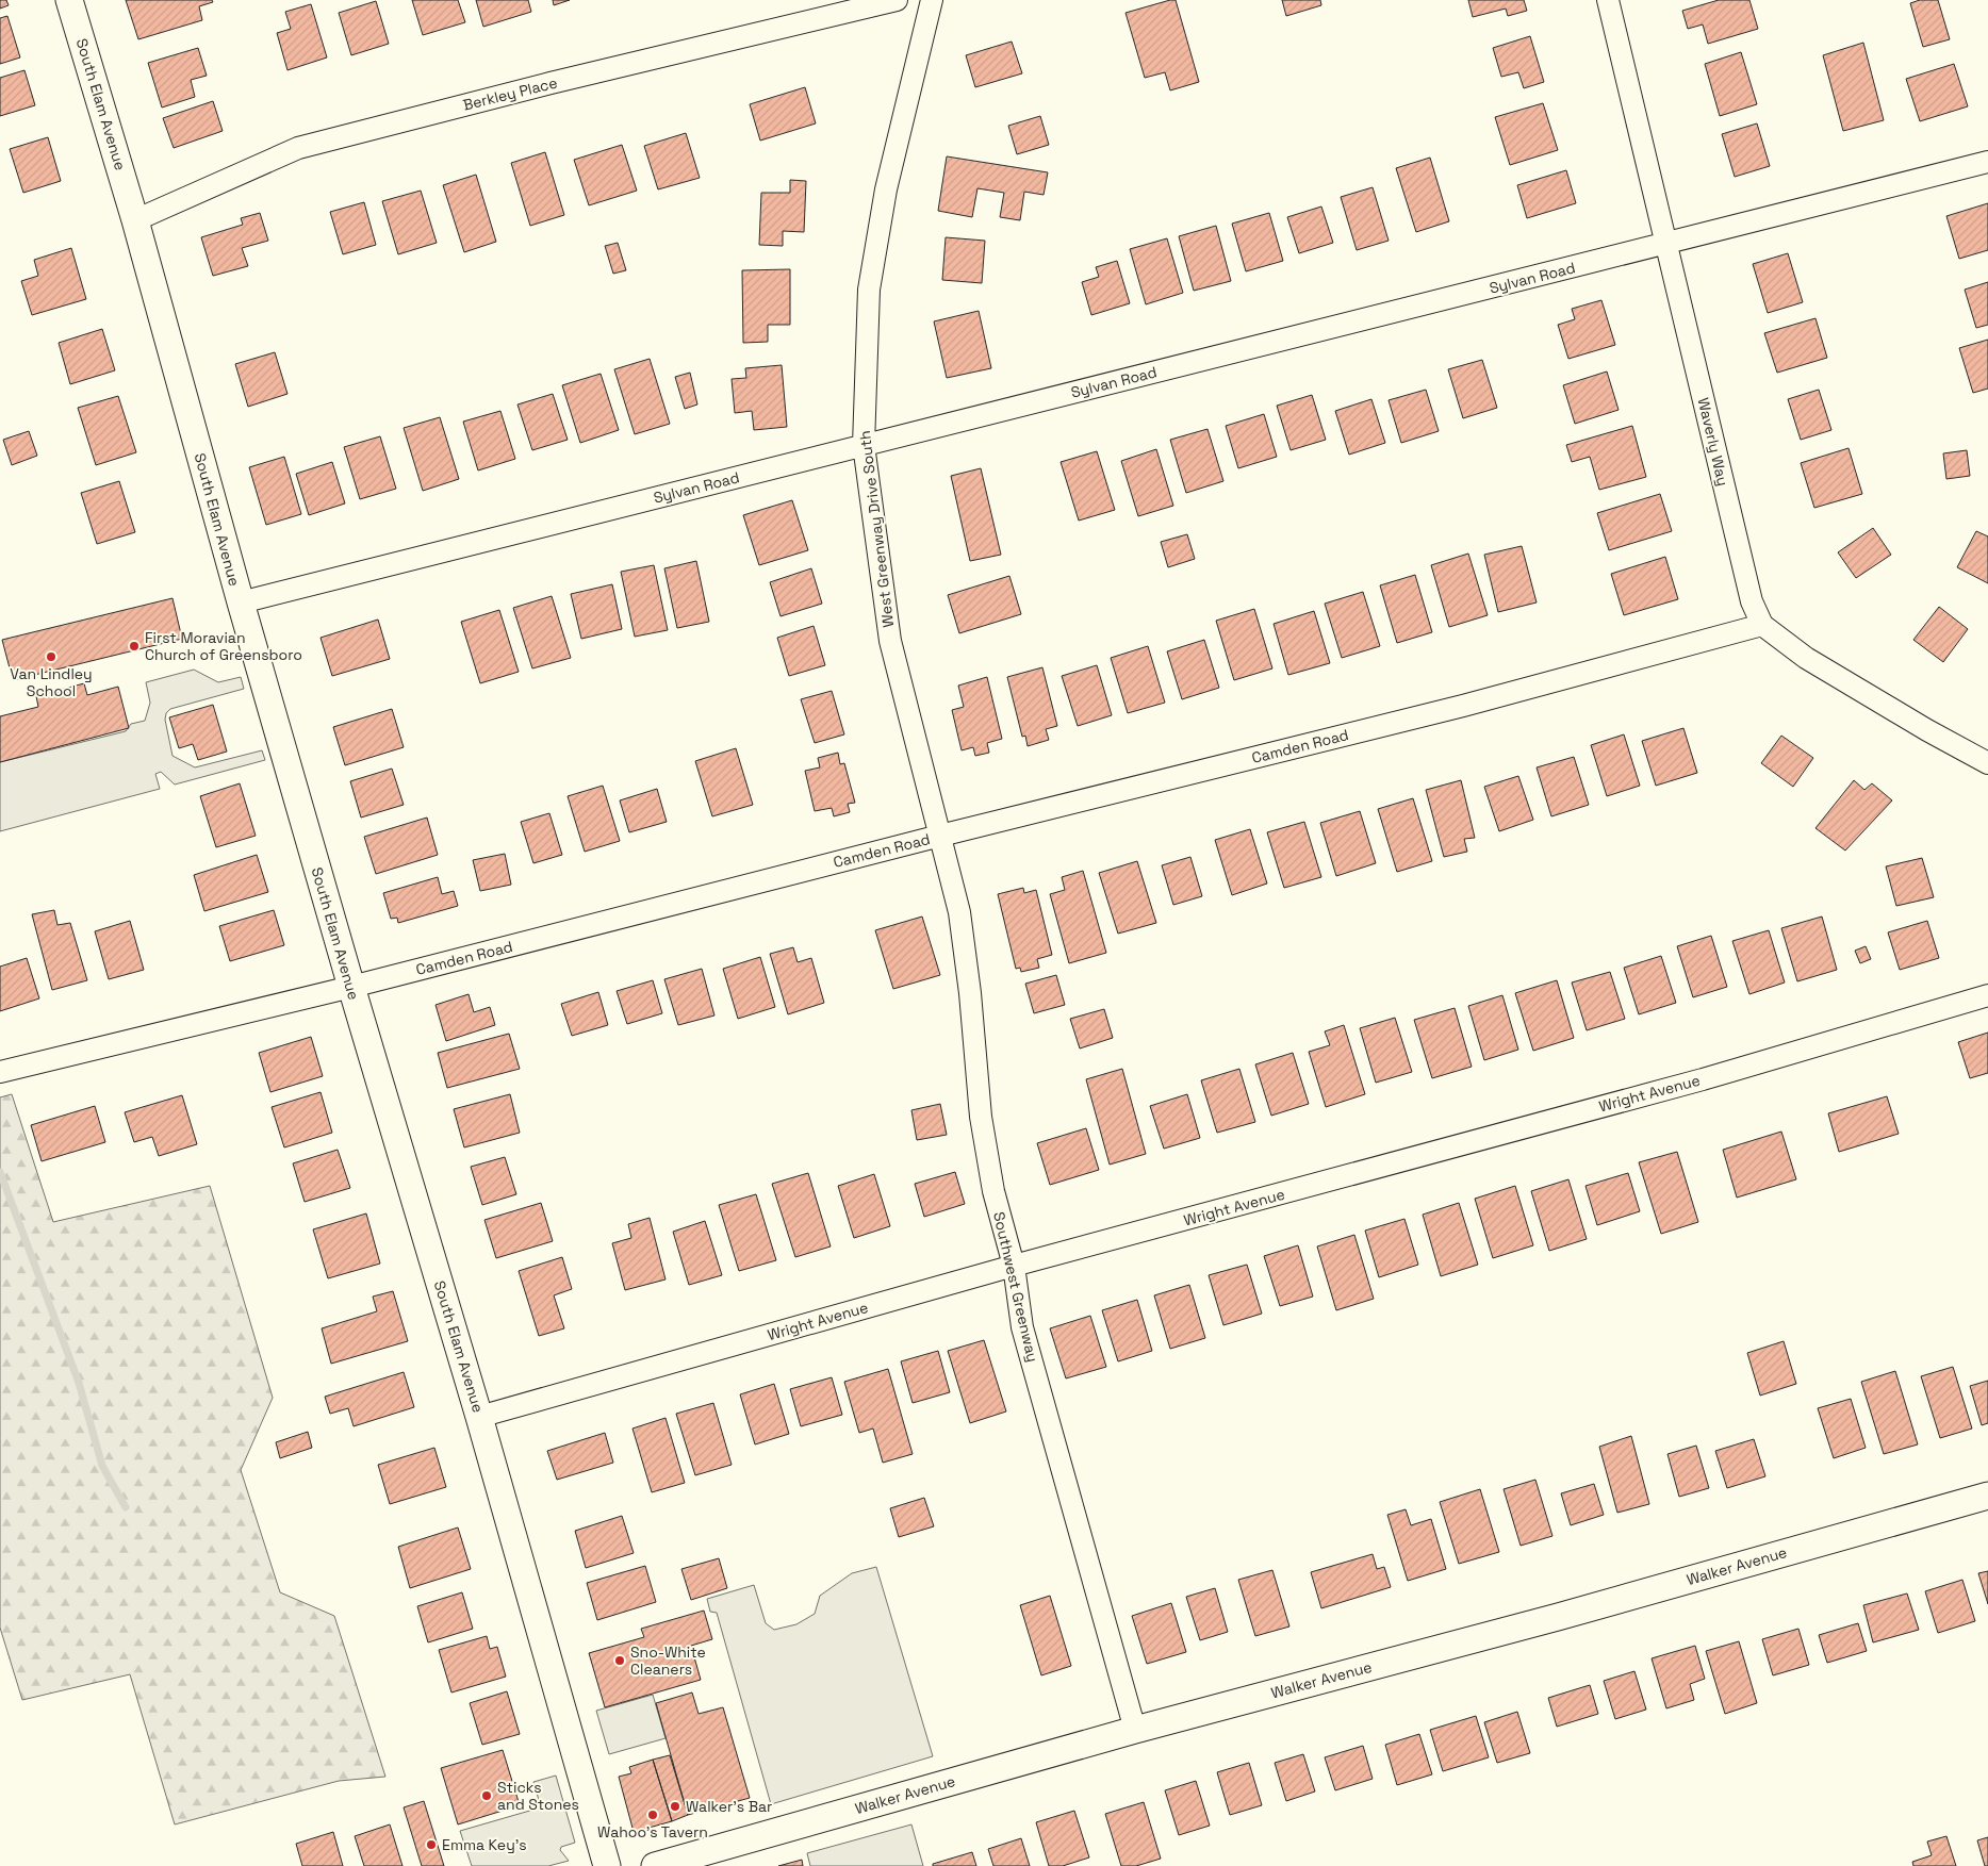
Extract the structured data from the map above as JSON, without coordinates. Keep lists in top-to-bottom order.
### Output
{
  "streets": {
    "street": [
      "Berkley Place",
      "South Elam Avenue",
      "Sylvan Road",
      "Waverly Way",
      "West Greenway Drive South",
      "Camden Road",
      "Wright Avenue",
      "Southwest Greenway",
      "Walker Avenue"
    ]
  },
  "crossings": [
    ["Berkley Place", "South Elam Avenue"],
    ["South Elam Avenue", "Sylvan Road"],
    ["South Elam Avenue", "Camden Road"],
    ["South Elam Avenue", "Wright Avenue"],
    ["Sylvan Road", "Waverly Way"],
    ["Sylvan Road", "West Greenway Drive South"],
    ["Waverly Way", "Camden Road"],
    ["West Greenway Drive South", "Camden Road"],
    ["West Greenway Drive South", "Southwest Greenway"],
    ["Camden Road", "Southwest Greenway"],
    ["Wright Avenue", "Southwest Greenway"],
    ["Southwest Greenway", "Walker Avenue"]
  ],
  "places": [
    "First Moravian Church of Greensboro",
    "Van Lindley School",
    "Sno-White Cleaners",
    "Sticks and Stones",
    "Walker's Bar",
    "Wahoo's Tavern",
    "Emma Key's"
  ]
}
